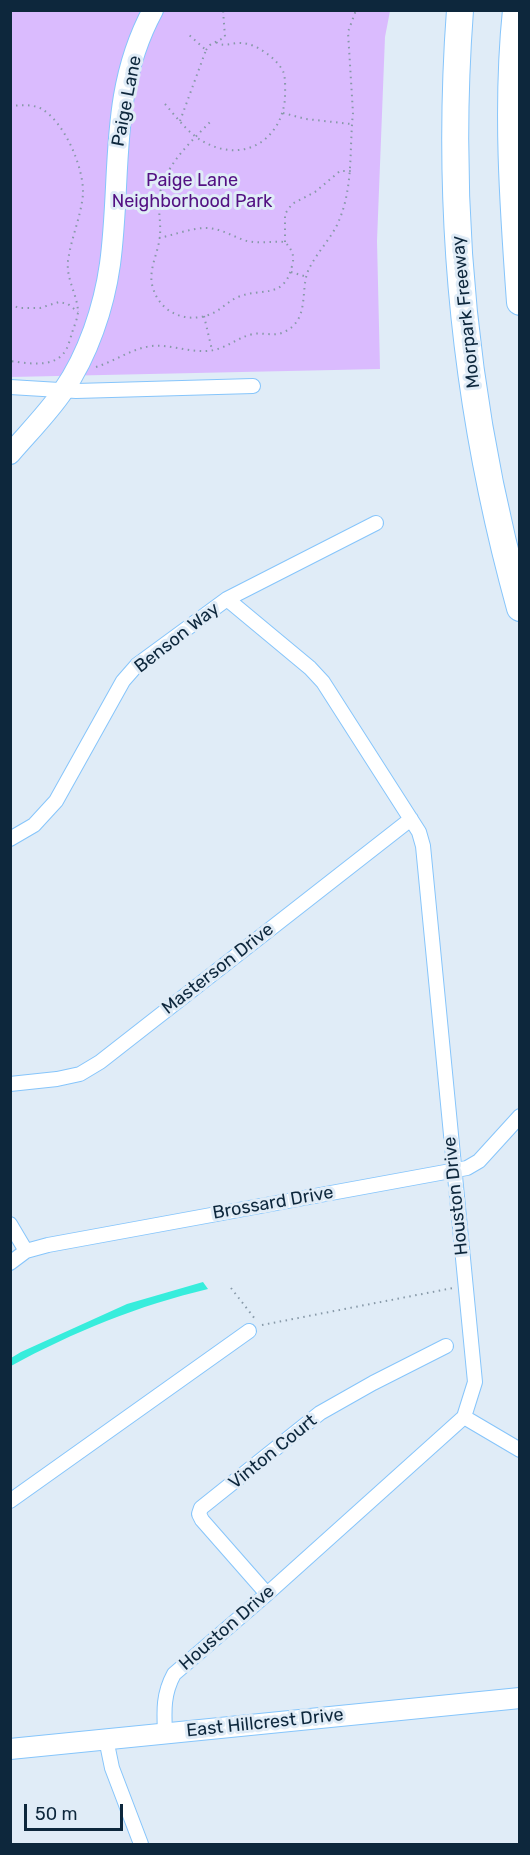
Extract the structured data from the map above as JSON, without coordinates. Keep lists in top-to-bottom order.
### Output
{
  "streets": {
    "highway": ["Moorpark Freeway"],
    "main road": ["Paige Lane", "East Hillcrest Drive"],
    "street": [
      "Benson Way",
      "Masterson Drive",
      "Houston Drive",
      "Brossard Drive",
      "Vinton Court"
    ]
  },
  "crossings": [
    ["Benson Way", "Houston Drive"],
    ["Masterson Drive", "Houston Drive"],
    ["Houston Drive", "Brossard Drive"],
    ["Houston Drive", "Vinton Court"],
    ["Houston Drive", "East Hillcrest Drive"]
  ],
  "parks": ["Paige Lane Neighborhood Park"],
  "scale_bar": "50 m"
}
